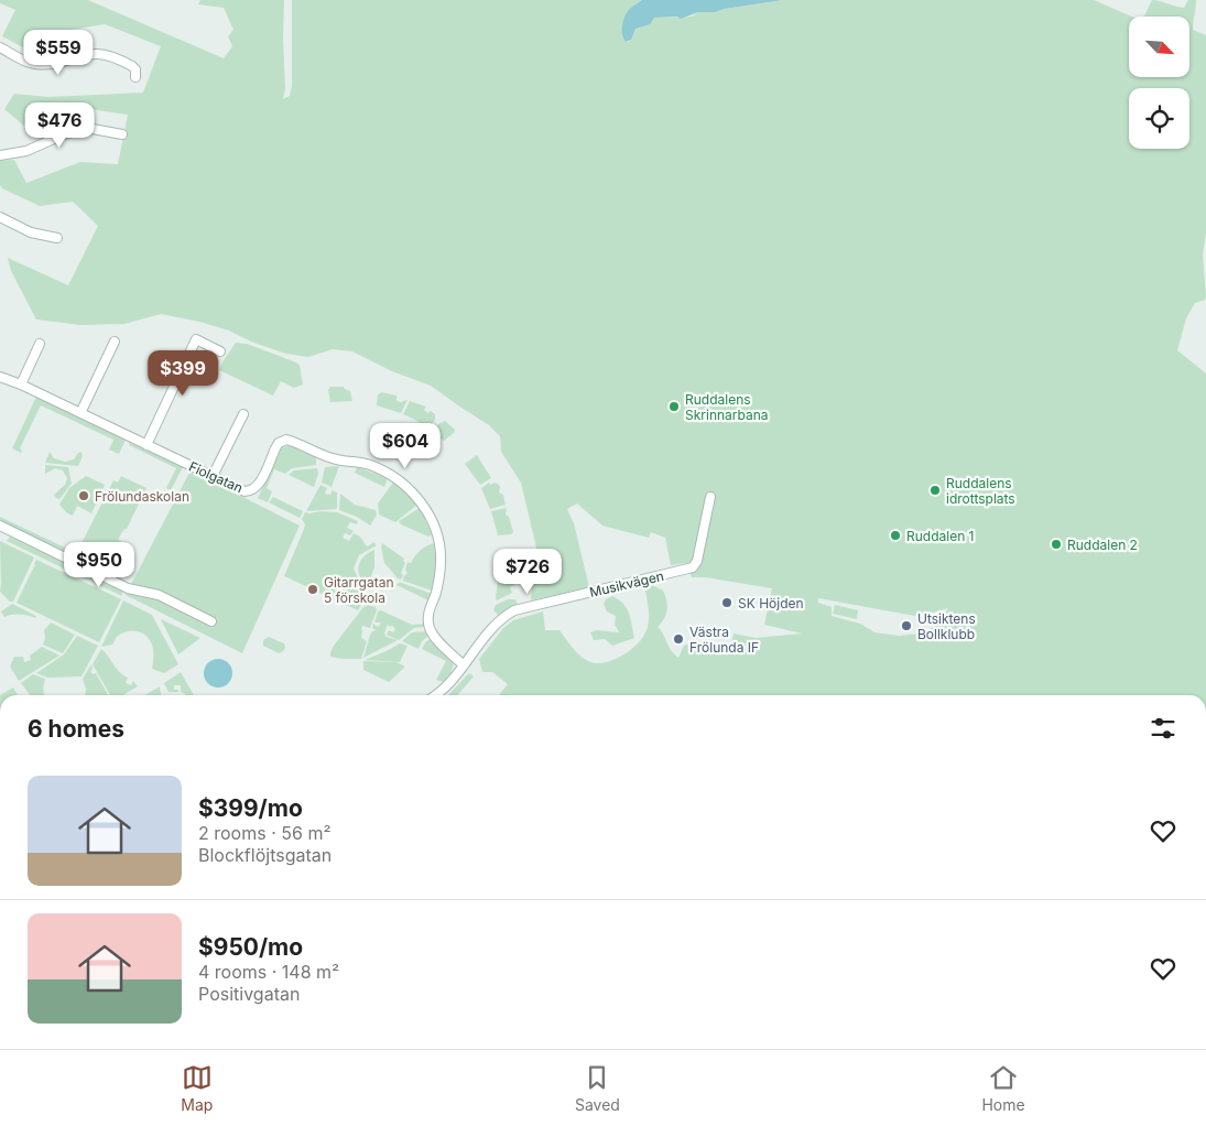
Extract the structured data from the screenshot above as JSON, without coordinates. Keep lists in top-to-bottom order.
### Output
{
  "streets": {
    "street": ["Fiolgatan", "Musikvägen"]
  },
  "crossings": [
    ["Fiolgatan", "Musikvägen"]
  ],
  "places": [
    "Ruddalens Skrinnarbana",
    "Ruddalens idrottsplats",
    "Frölundaskolan",
    "Ruddalen 1",
    "Ruddalen 2",
    "Gitarrgatan 5 förskola",
    "SK Höjden",
    "Utsiktens Bollklubb",
    "Västra Frölunda IF"
  ],
  "north": "bottom right",
  "page": {
    "price": [
      "$559",
      "$476",
      "$399",
      "$604",
      "$950",
      "$726"
    ],
    "heading": "6 homes",
    "list": [
      {
        "name": "$399/mo",
        "note": "2 rooms · 56 m² · Blockflöjtsgatan"
      },
      {
        "name": "$950/mo",
        "note": "4 rooms · 148 m² · Positivgatan"
      }
    ],
    "tabs": ["Map", "Saved", "Home"]
  }
}
